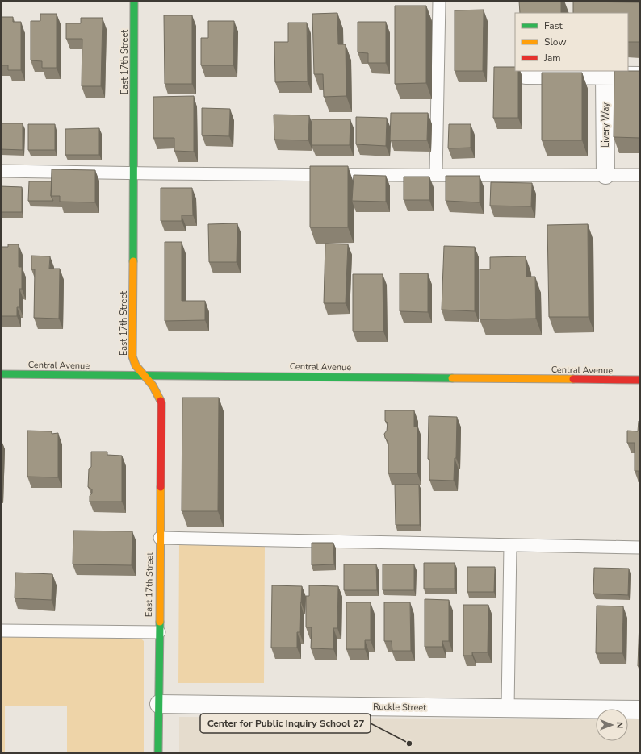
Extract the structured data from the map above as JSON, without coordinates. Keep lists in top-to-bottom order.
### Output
{
  "streets": {
    "street": [
      "East 17th Street",
      "Livery Way",
      "Central Avenue",
      "Ruckle Street"
    ]
  },
  "crossings": [
    ["East 17th Street", "Central Avenue"],
    ["East 17th Street", "Ruckle Street"]
  ],
  "places": ["Center for Public Inquiry School 27"],
  "legend": ["Fast", "Slow", "Jam"],
  "north": "right"
}
